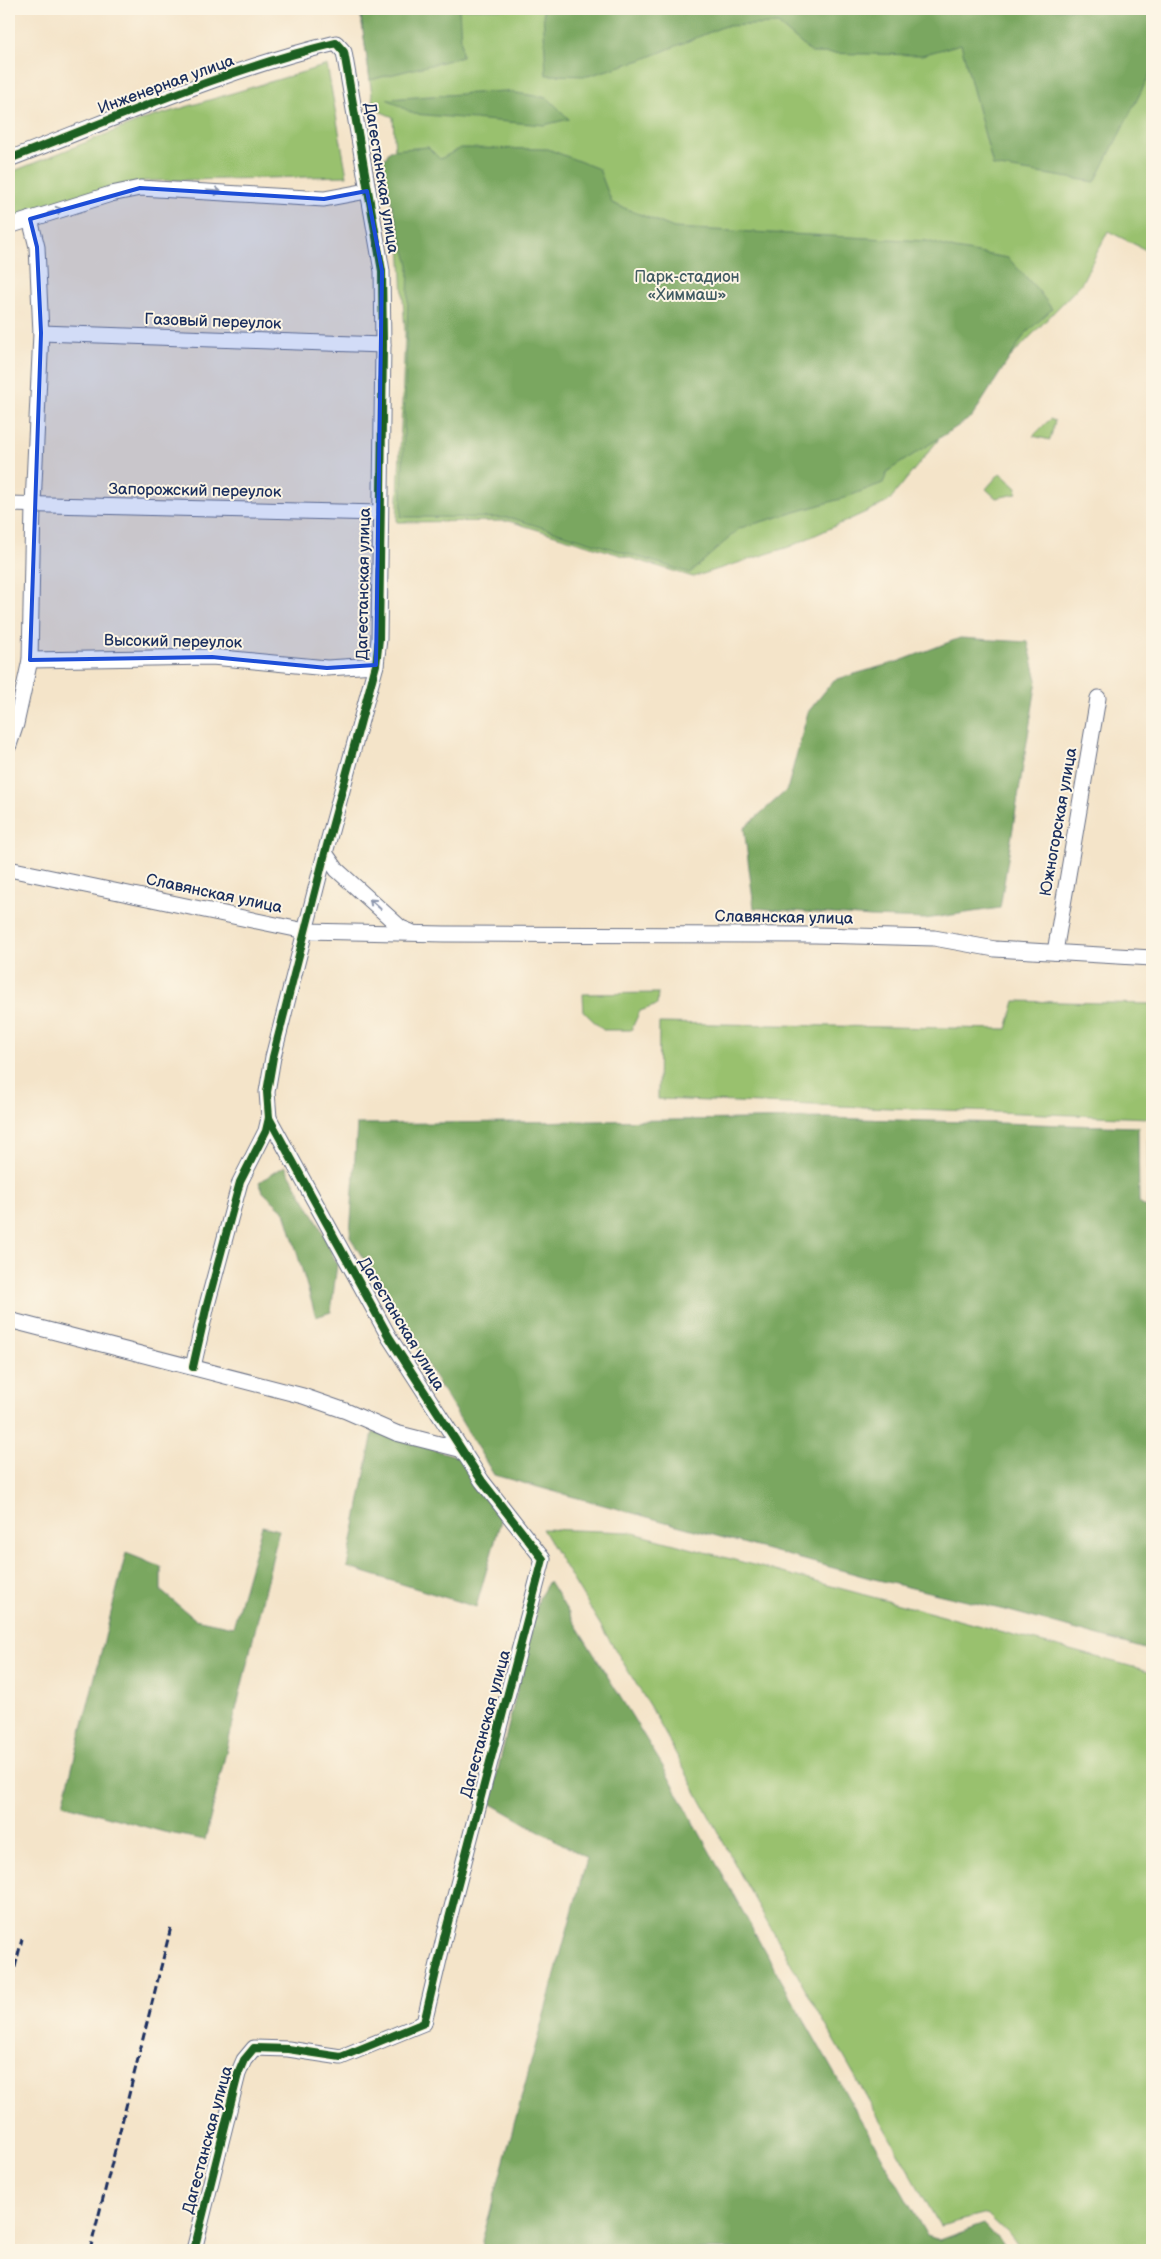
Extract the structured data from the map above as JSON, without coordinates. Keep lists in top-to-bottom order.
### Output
{
  "streets": {
    "street": [
      "Инженерная улица",
      "Дагестанская улица",
      "Газовый переулок",
      "Запорожский переулок",
      "Высокий переулок",
      "Южногорская улица",
      "Славянская улица"
    ]
  },
  "crossings": [
    ["Инженерная улица", "Дагестанская улица"],
    ["Дагестанская улица", "Газовый переулок"],
    ["Дагестанская улица", "Запорожский переулок"],
    ["Дагестанская улица", "Высокий переулок"],
    ["Дагестанская улица", "Славянская улица"],
    ["Южногорская улица", "Славянская улица"]
  ],
  "parks": ["Парк-стадион «Химмаш»"]
}
